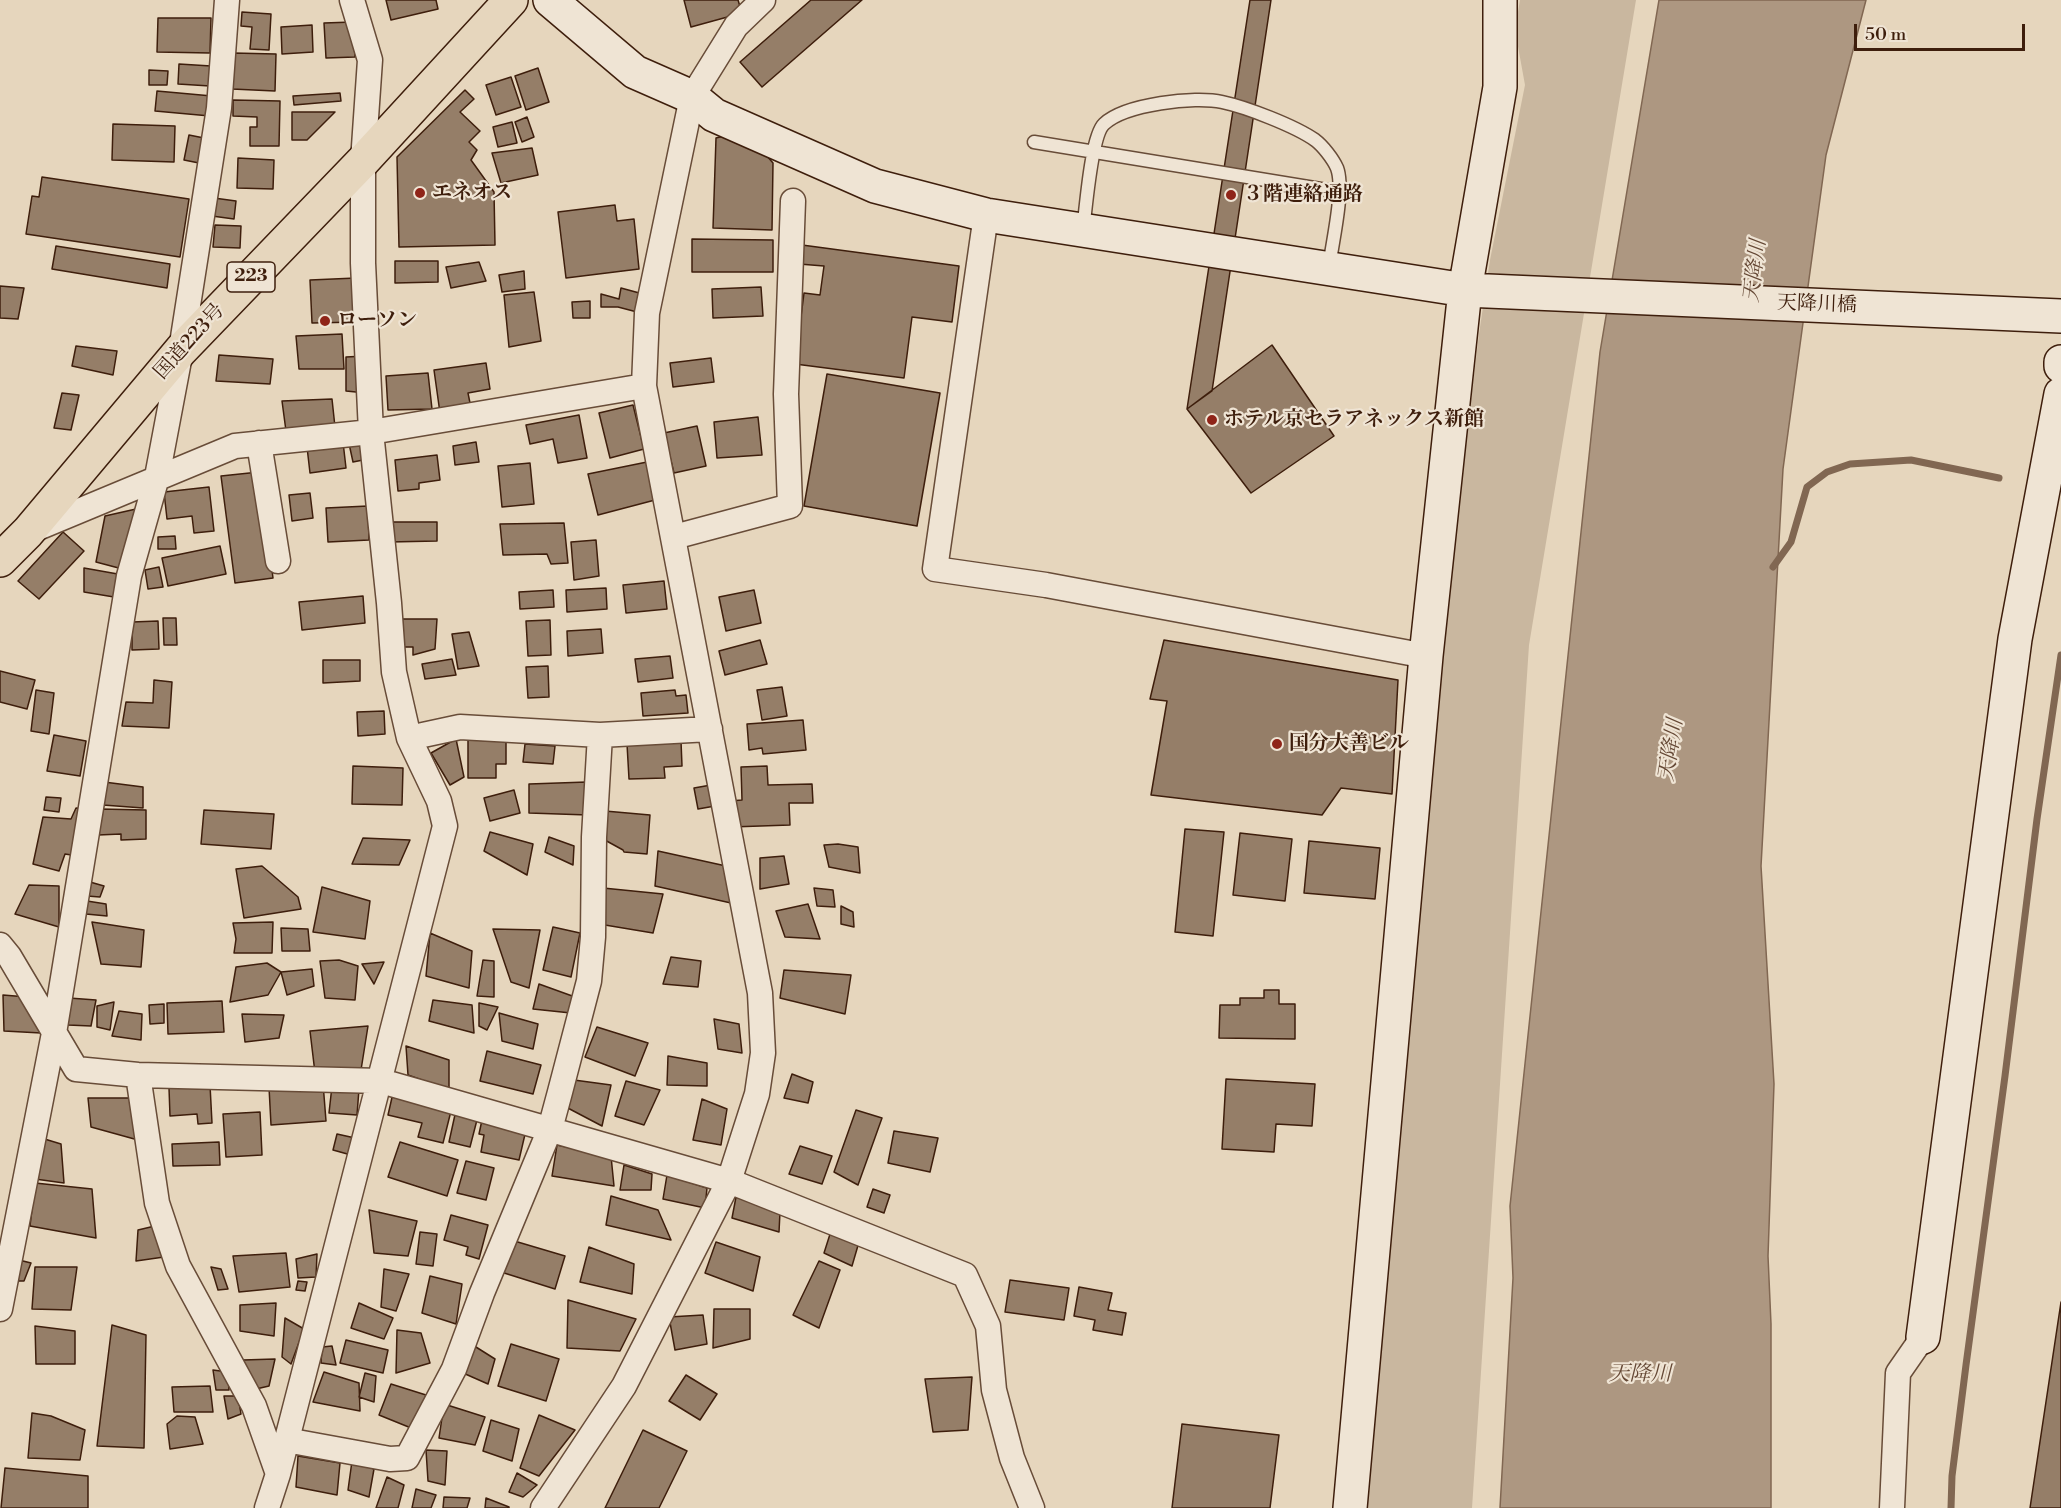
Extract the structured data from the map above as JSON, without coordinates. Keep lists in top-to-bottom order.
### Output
{
  "streets": {
    "highway": ["223", "国道223号"],
    "street": ["天降川橋"]
  },
  "water": ["天降川"],
  "places": [
    "エネオス",
    "３階連絡通路",
    "ローソン",
    "ホテル京セラアネックス新館",
    "国分大善ビル"
  ],
  "scale_bar": "50 m"
}
